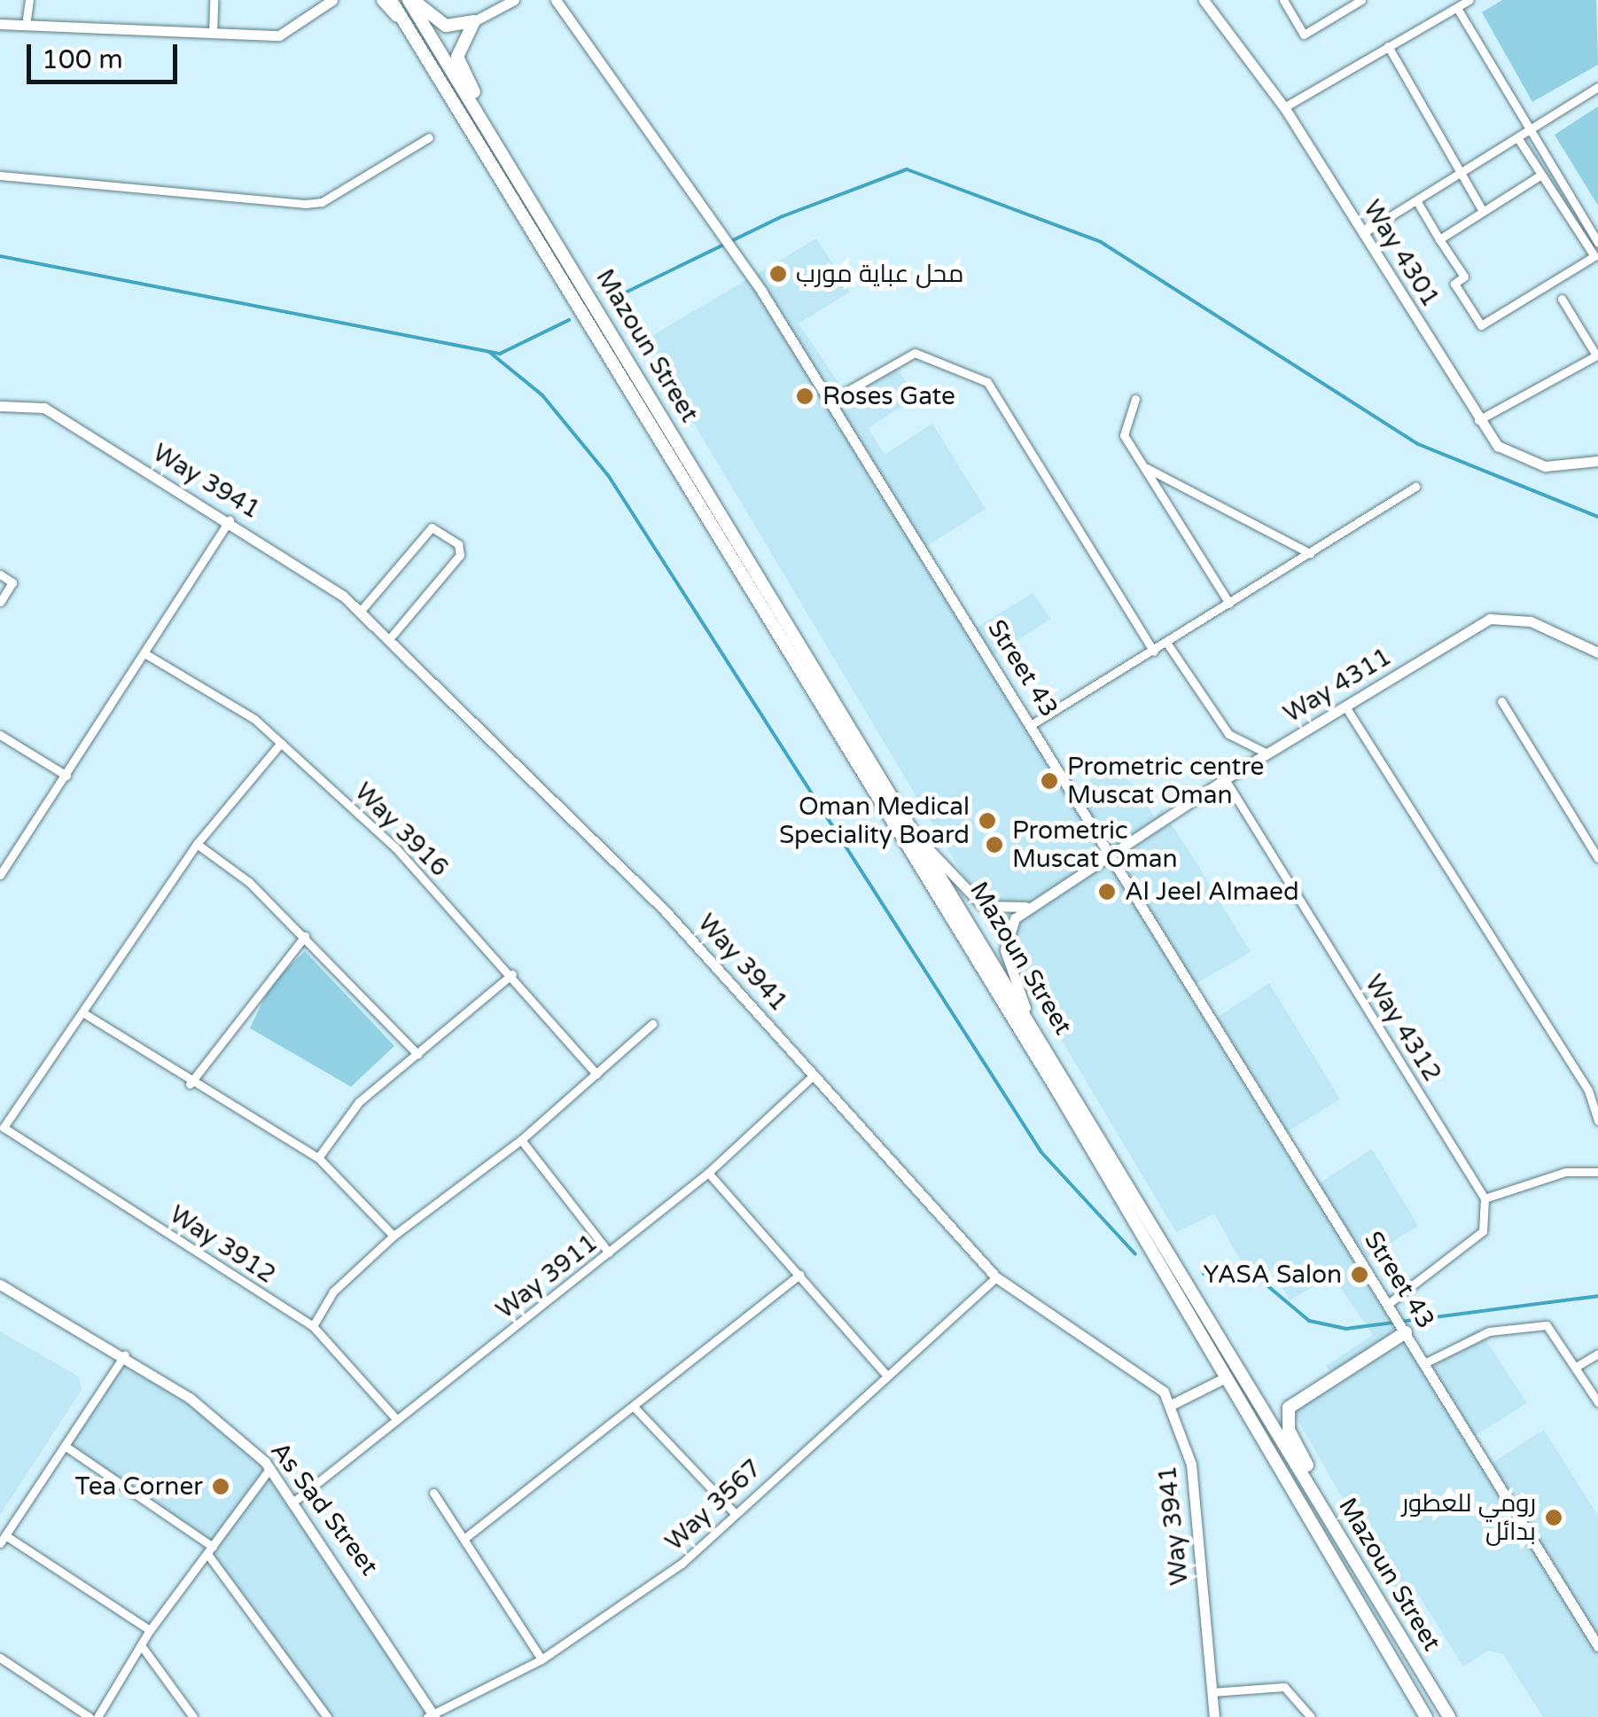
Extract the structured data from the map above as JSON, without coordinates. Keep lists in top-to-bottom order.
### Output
{
  "streets": {
    "main road": ["Mazoun Street"],
    "street": [
      "Way 4301",
      "Way 3941",
      "Street 43",
      "Way 4311",
      "Way 3916",
      "Way 4312",
      "Way 3912",
      "Way 3911",
      "Way 3567",
      "As Sad Street"
    ]
  },
  "crossings": [
    ["Way 3941", "Way 3911"],
    ["Way 3941", "Way 3567"],
    ["Street 43", "Way 4311"],
    ["Way 4311", "Way 4312"],
    ["Way 3912", "Way 3911"],
    ["Way 3911", "As Sad Street"],
    ["Way 3567", "As Sad Street"]
  ],
  "places": [
    "محل عباية مورب",
    "Roses Gate",
    "Prometric centre Muscat Oman",
    "Oman Medical Speciality Board",
    "Prometric Muscat Oman",
    "Al Jeel Almaed",
    "YASA Salon",
    "Tea Corner",
    "رومي للعطور بدائل"
  ],
  "scale_bar": "100 m"
}
